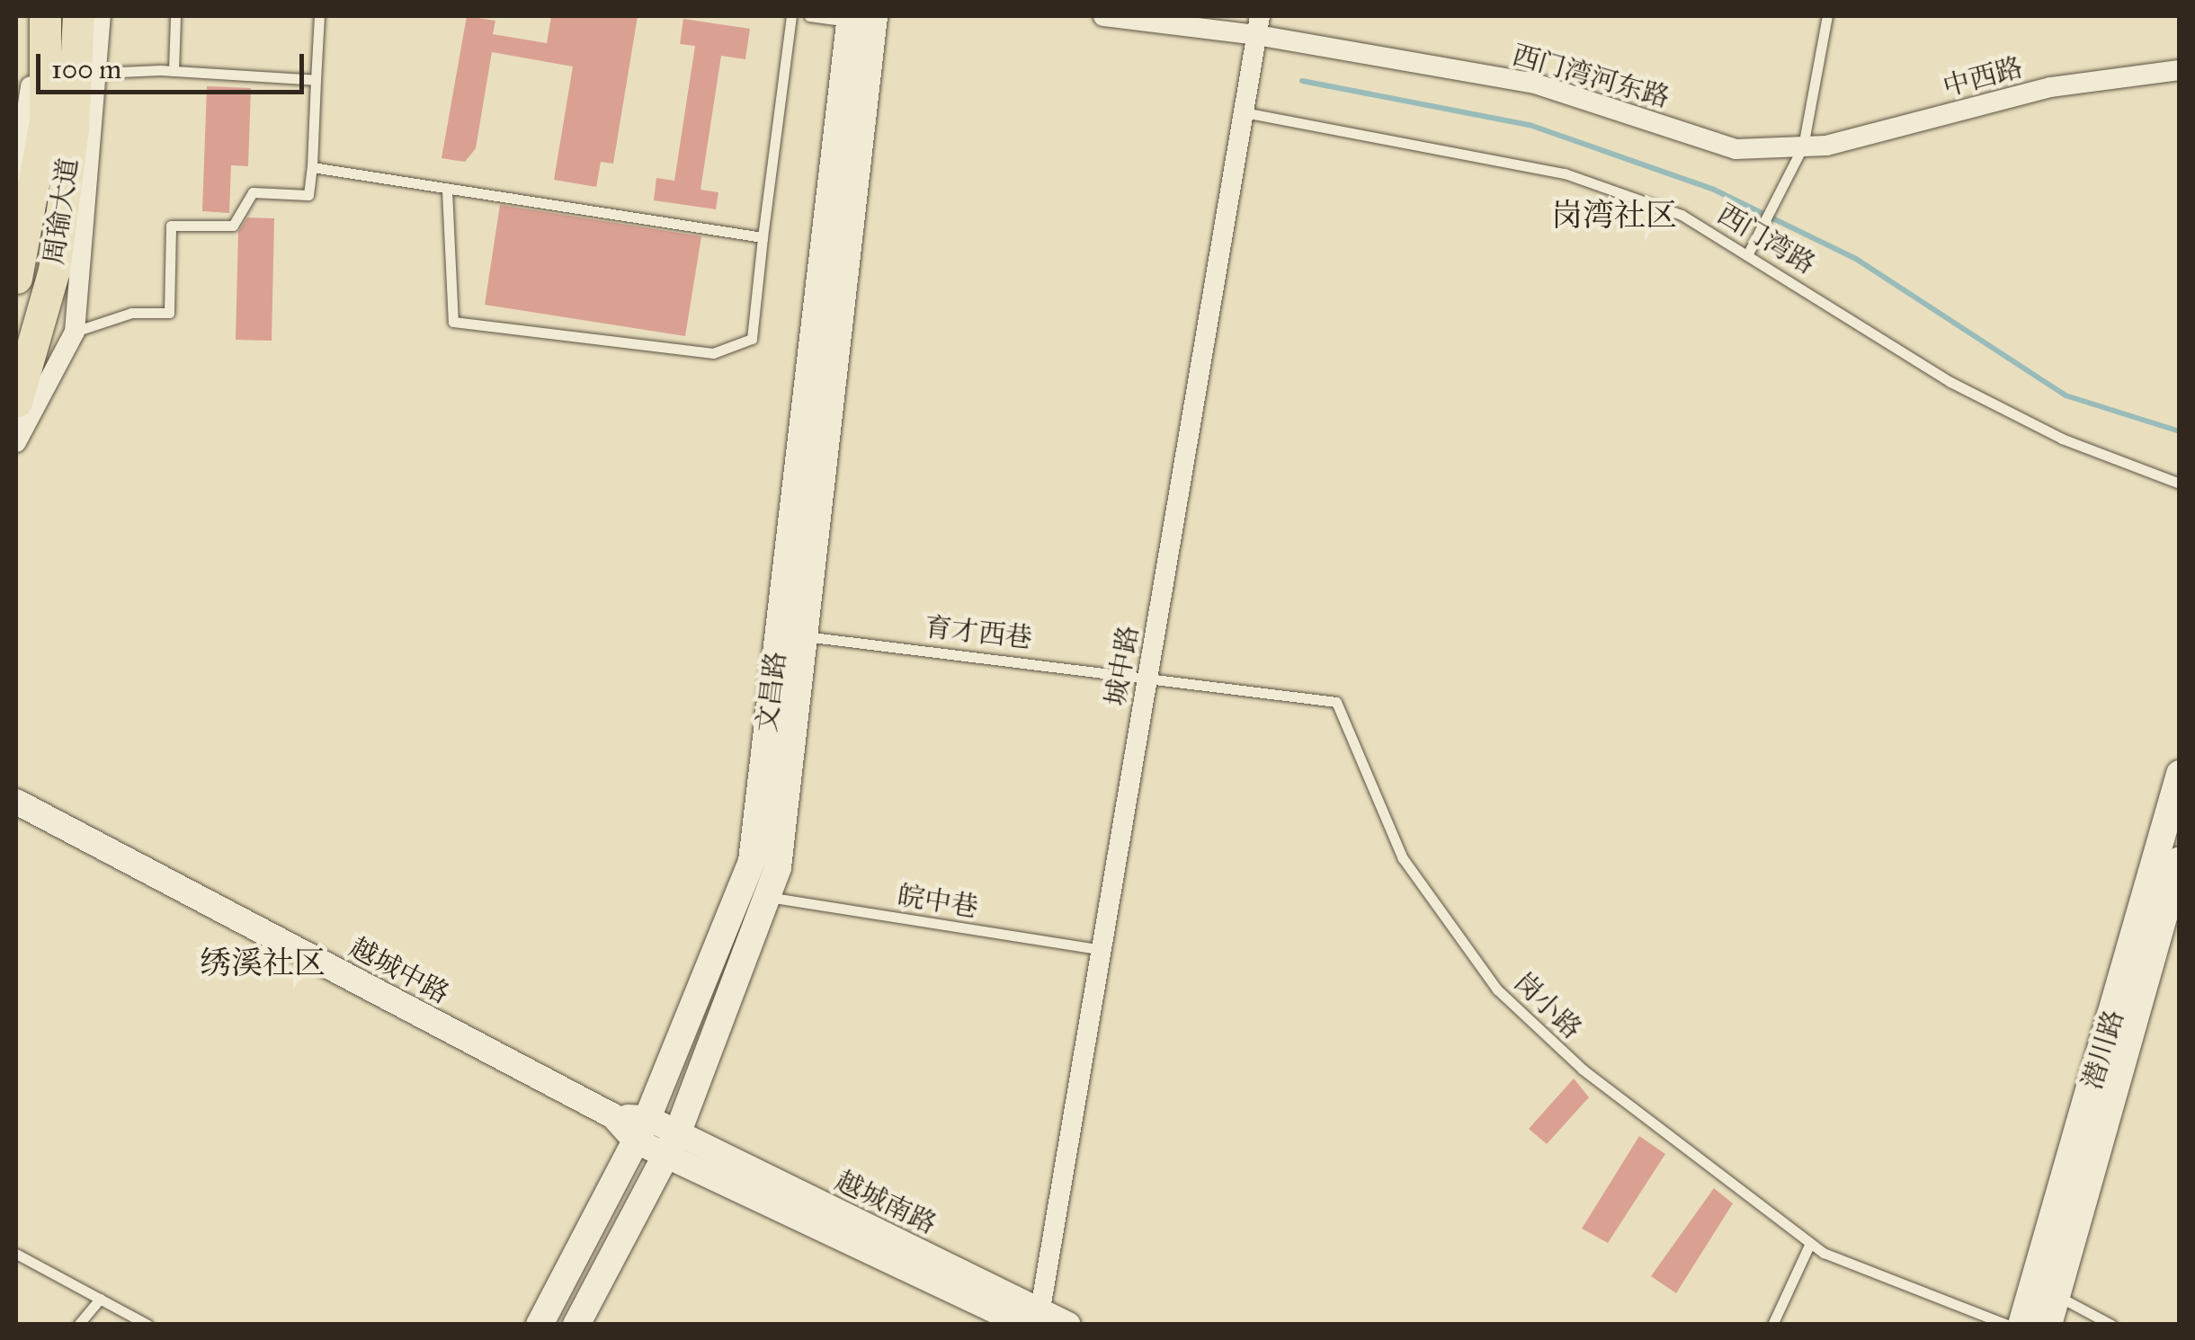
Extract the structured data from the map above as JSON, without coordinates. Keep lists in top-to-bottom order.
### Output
{
  "streets": {
    "main road": ["周瑜大道", "文昌路", "潜川路"],
    "street": [
      "西门湾河东路",
      "中西路",
      "城中路",
      "越城中路"
    ],
    "lane": [
      "西门湾路",
      "育才西巷",
      "皖中巷",
      "岗小路"
    ]
  },
  "crossings": [
    ["西门湾河东路", "中西路"],
    ["西门湾河东路", "城中路"],
    ["西门湾路", "城中路"],
    ["育才西巷", "城中路"],
    ["育才西巷", "文昌路"],
    ["育才西巷", "岗小路"],
    ["城中路", "皖中巷"],
    ["城中路", "越城中路"],
    ["城中路", "岗小路"],
    ["文昌路", "皖中巷"],
    ["文昌路", "越城中路"]
  ],
  "districts": ["岗湾社区", "绣溪社区"],
  "scale_bar": "100 m"
}
